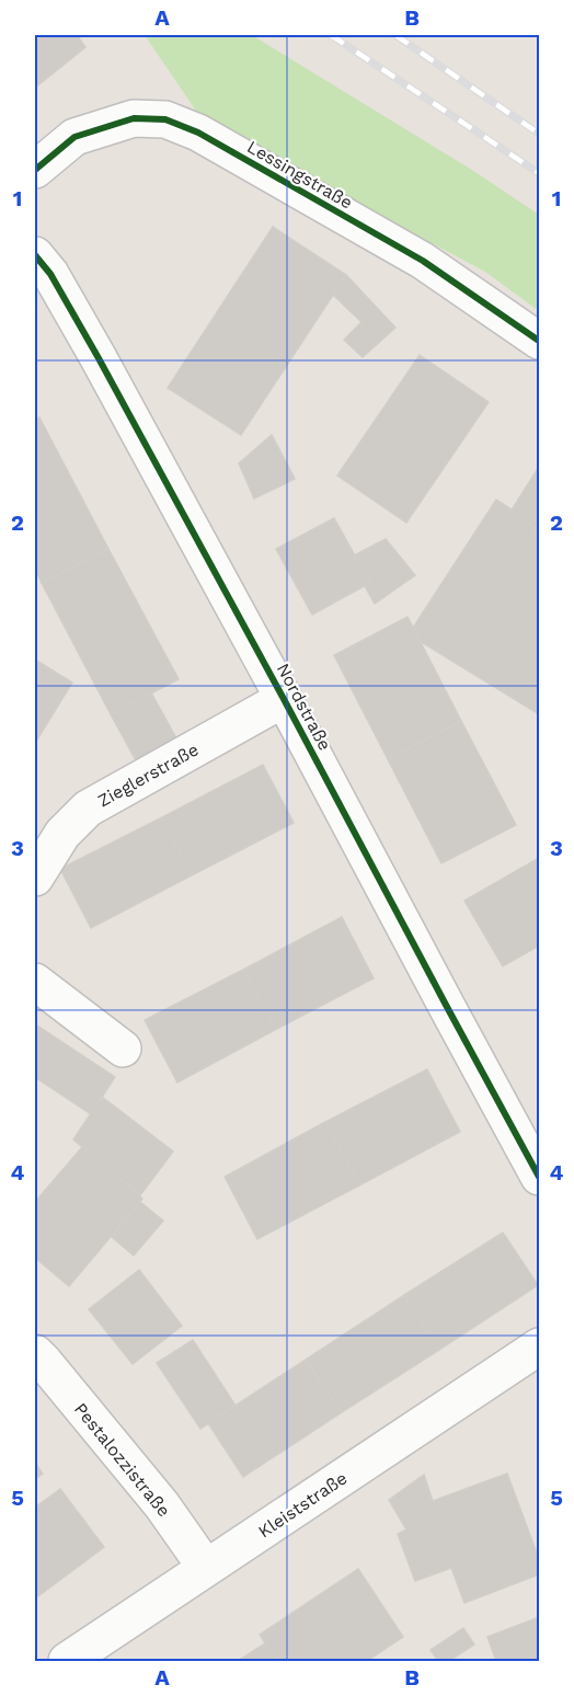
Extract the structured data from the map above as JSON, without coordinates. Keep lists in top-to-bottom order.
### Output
{
  "streets": {
    "street": [
      "Lessingstraße",
      "Nordstraße",
      "Zieglerstraße",
      "Pestalozzistraße",
      "Kleiststraße"
    ]
  },
  "crossings": [
    ["Nordstraße", "Zieglerstraße"],
    ["Pestalozzistraße", "Kleiststraße"]
  ],
  "grid": {
    "columns": ["A", "B"],
    "rows": [
      "1",
      "2",
      "3",
      "4",
      "5"
    ]
  }
}
